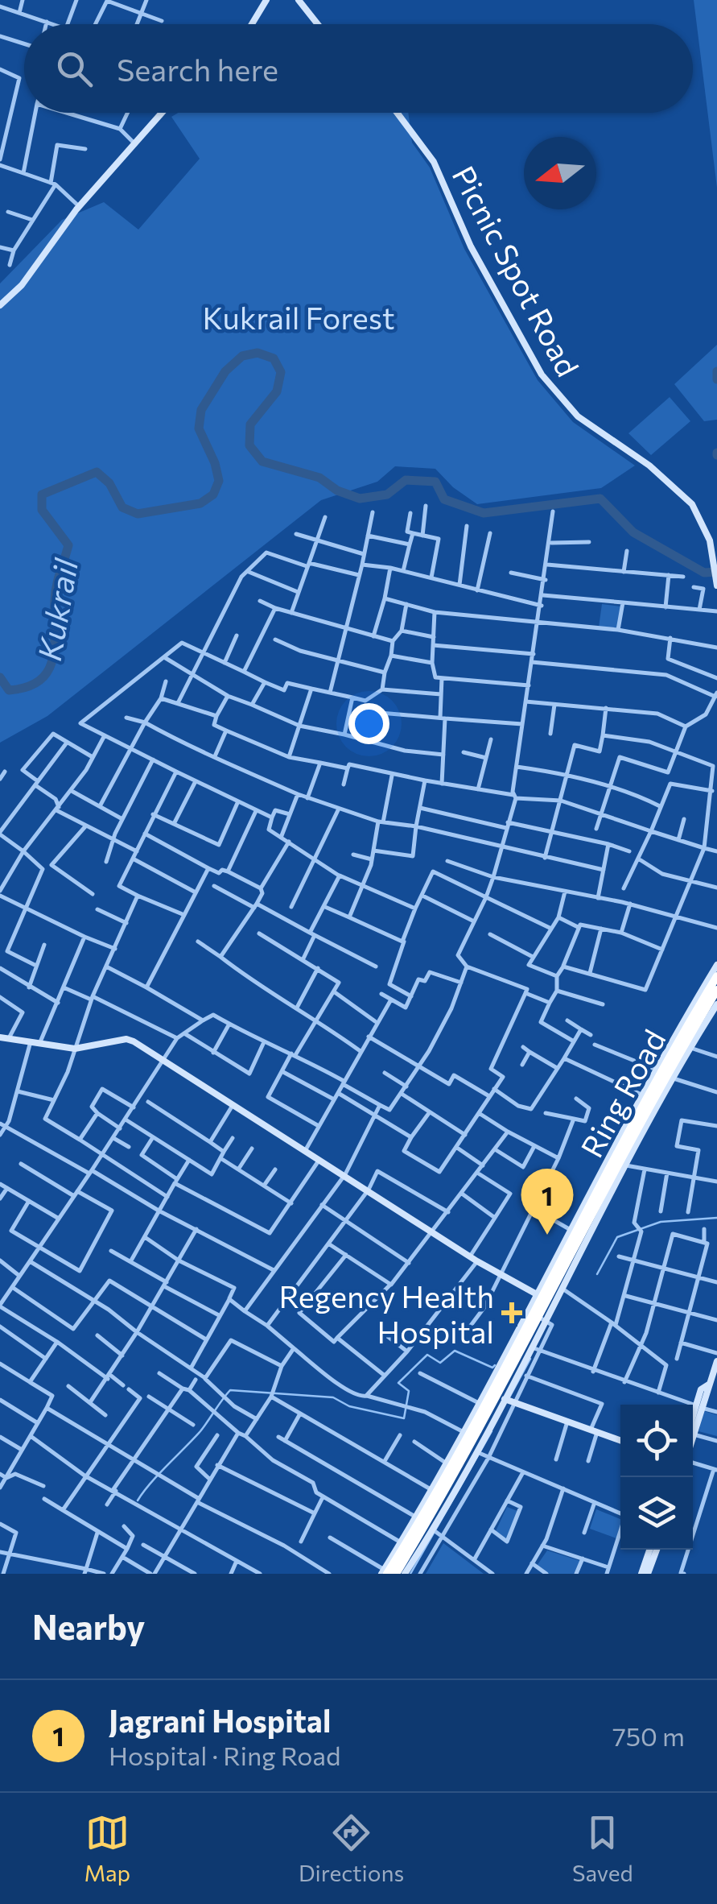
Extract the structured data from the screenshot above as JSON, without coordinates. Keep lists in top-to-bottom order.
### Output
{
  "streets": {
    "highway": ["Ring Road"],
    "street": ["Picnic Spot Road"]
  },
  "water": ["Kukrail"],
  "parks": ["Kukrail Forest"],
  "places": {
    "health": ["Regency Health Hospital"]
  },
  "north": "left",
  "page": {
    "search": "Search here",
    "pins": "1",
    "heading": "Nearby",
    "list": [
      {
        "mark": "1",
        "name": "Jagrani Hospital",
        "note": "Hospital · Ring Road",
        "value": "750 m"
      }
    ],
    "nav": ["Map", "Directions", "Saved"]
  }
}
